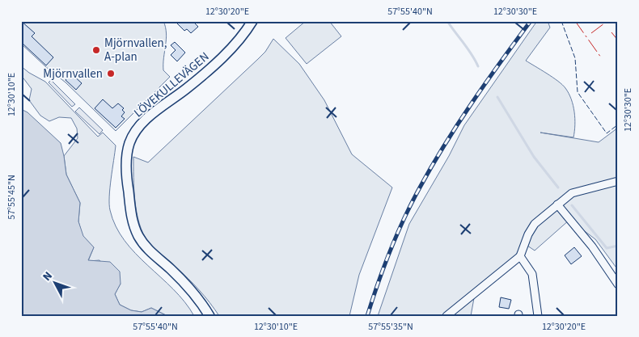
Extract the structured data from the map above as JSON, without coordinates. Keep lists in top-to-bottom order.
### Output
{
  "streets": {
    "street": ["LÖVEKULLEVÄGEN"]
  },
  "places": ["Mjörnvallen, A-plan", "Mjörnvallen"],
  "north": "top left",
  "coordinates": [
    "12°30'20\"E",
    "57°55'40\"N",
    "12°30'30\"E",
    "12°30'10\"E",
    "57°55'45\"N",
    "57°55'35\"N"
  ]
}
